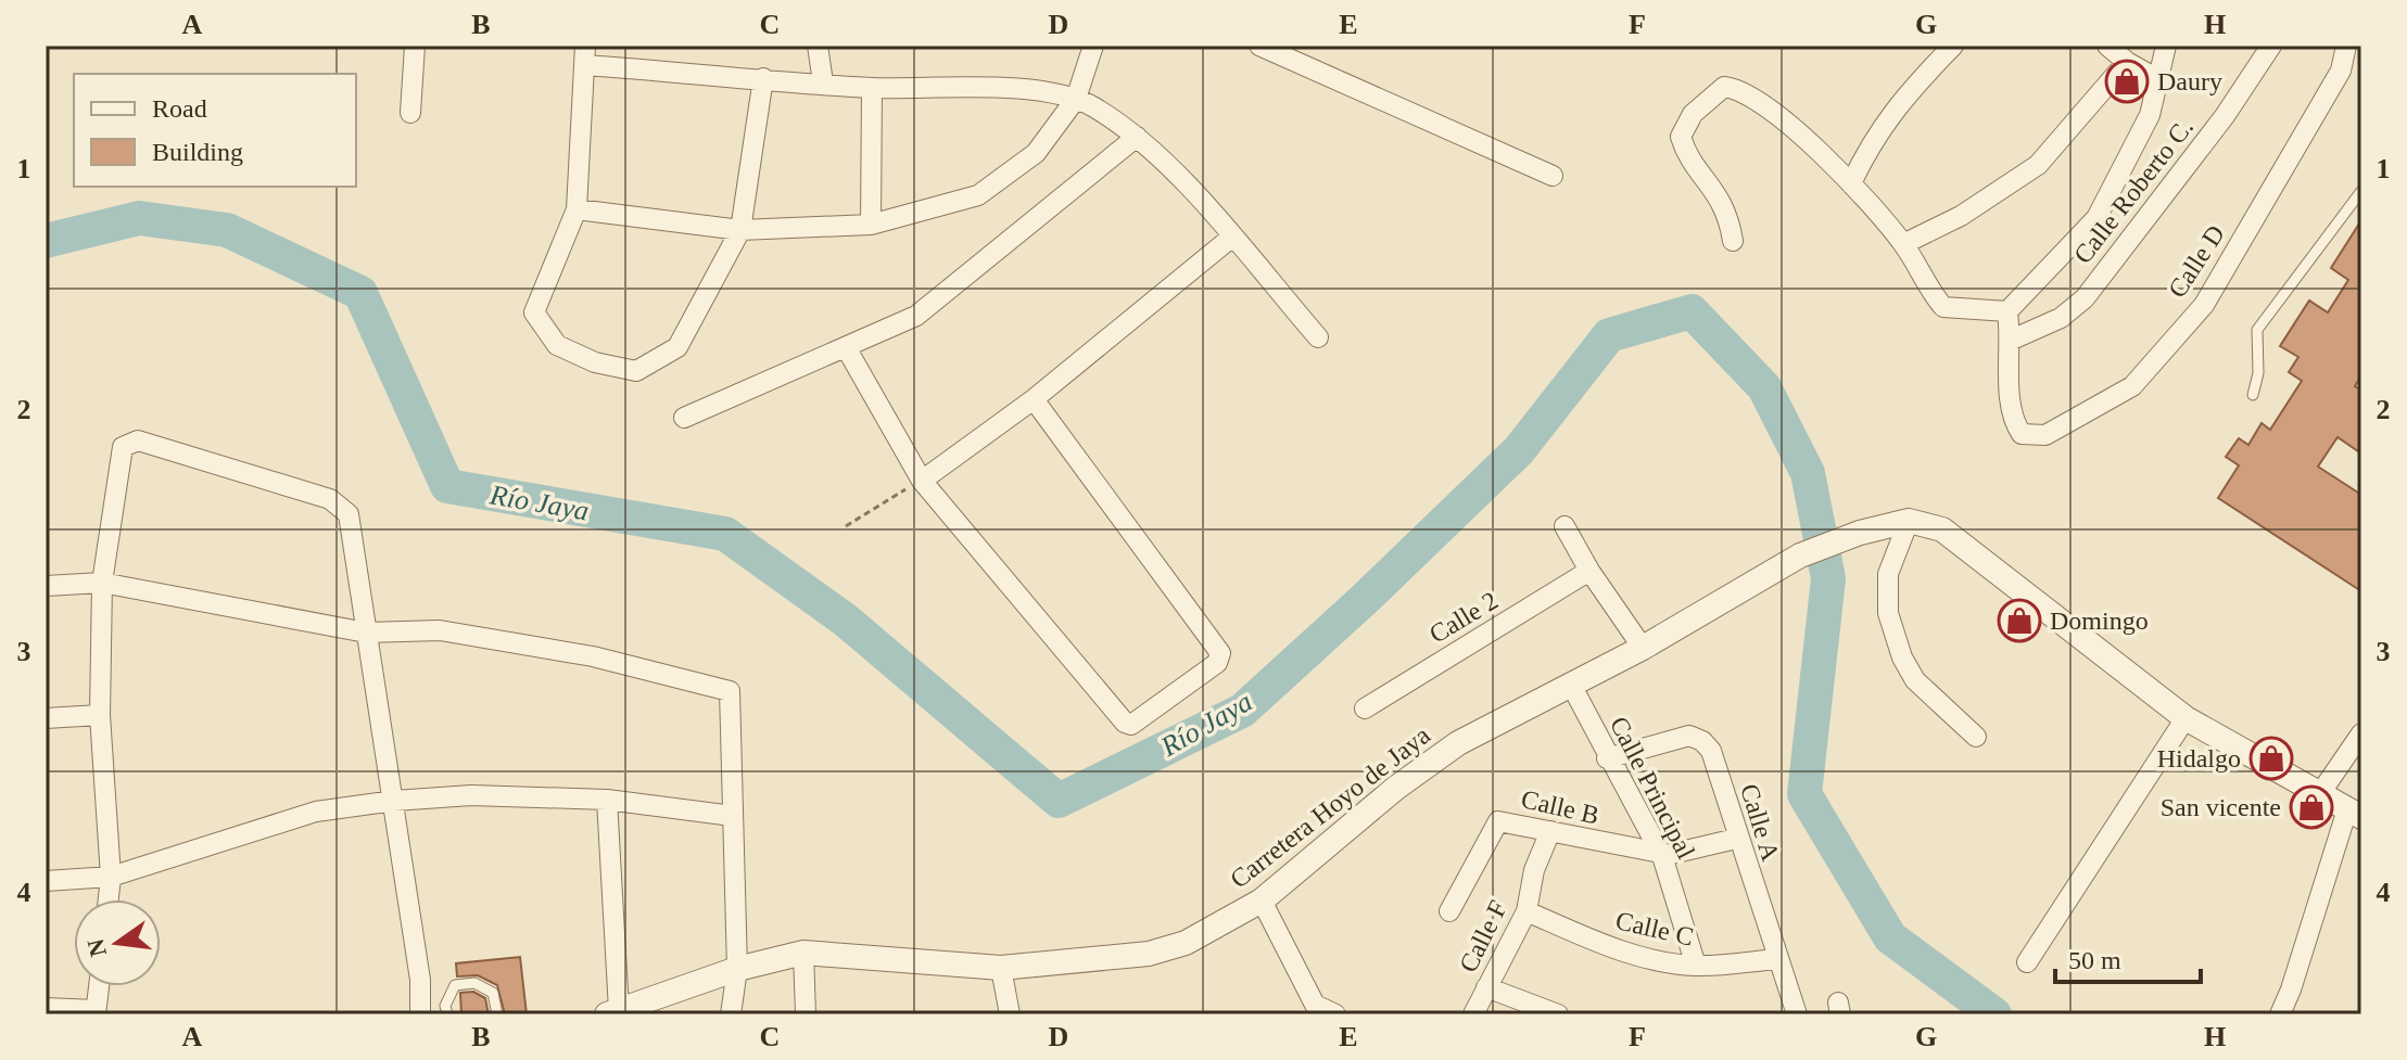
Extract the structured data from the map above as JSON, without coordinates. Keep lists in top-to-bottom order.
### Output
{
  "streets": {
    "street": [
      "Calle Roberto C.",
      "Calle D",
      "Calle 2",
      "Calle Principal",
      "Carretera Hoyo de Jaya",
      "Calle B",
      "Calle A",
      "Calle C",
      "Calle F"
    ]
  },
  "crossings": [
    ["Calle Roberto C.", "Calle D"],
    ["Calle Principal", "Carretera Hoyo de Jaya"],
    ["Calle Principal", "Calle B"],
    ["Calle Principal", "Calle A"],
    ["Calle Principal", "Calle C"],
    ["Calle B", "Calle A"],
    ["Calle B", "Calle F"],
    ["Calle A", "Calle C"],
    ["Calle C", "Calle F"]
  ],
  "water": ["Río Jaya"],
  "places": {
    "shop": [
      "Daury",
      "Domingo",
      "Hidalgo",
      "San vicente"
    ]
  },
  "legend": ["Road", "Building"],
  "scale_bar": "50 m",
  "north": "left",
  "grid": {
    "columns": [
      "A",
      "B",
      "C",
      "D",
      "E",
      "F",
      "G",
      "H"
    ],
    "rows": [
      "1",
      "2",
      "3",
      "4"
    ]
  }
}
